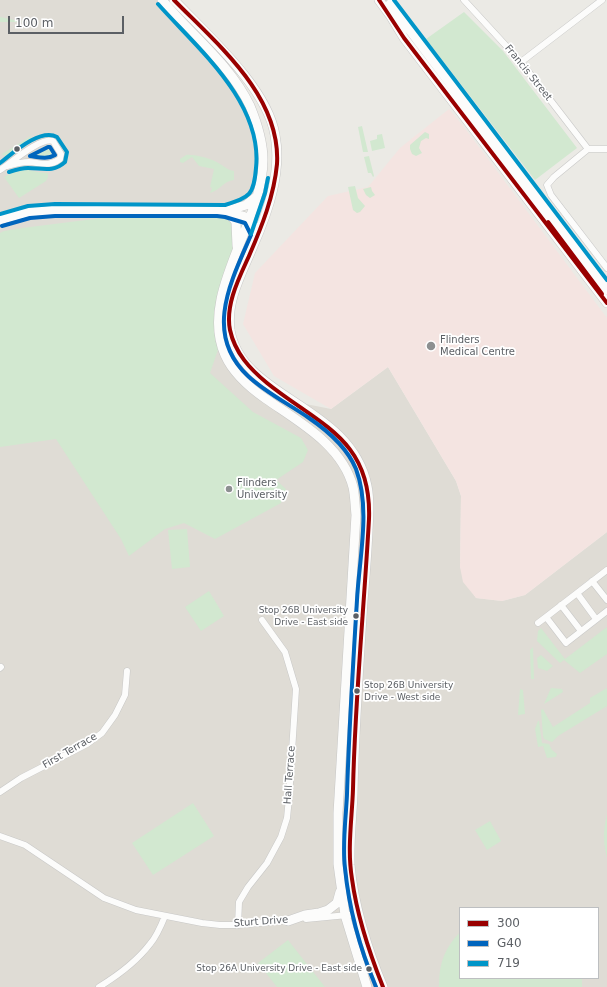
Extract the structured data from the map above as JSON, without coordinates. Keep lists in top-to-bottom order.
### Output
{
  "streets": {
    "street": [
      "Francis Street",
      "First Terrace",
      "Hall Terrace",
      "Sturt Drive"
    ]
  },
  "crossings": [
    ["Hall Terrace", "Sturt Drive"]
  ],
  "places": [
    "Flinders Medical Centre",
    "Flinders University",
    "Stop 26B University Drive - East side",
    "Stop 26B University Drive - West side",
    "Stop 26A University Drive - East side"
  ],
  "lines": ["transit line 300", "transit line 719", "transit line G40"],
  "legend": ["300", "G40", "719"],
  "scale_bar": "100 m"
}
